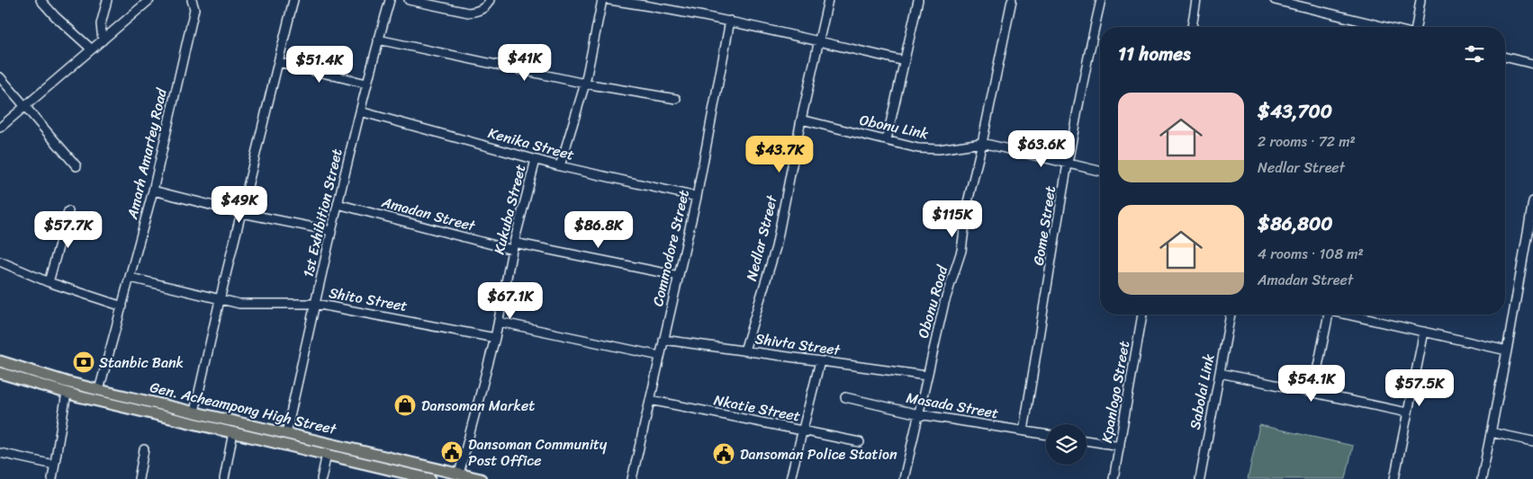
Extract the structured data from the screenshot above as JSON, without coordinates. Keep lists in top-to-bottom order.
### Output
{
  "streets": {
    "main road": ["Gen. Acheampong High Street"],
    "street": [
      "Obonu Link",
      "Kenika Street",
      "Amarh Amartey Road",
      "Kukuba Street",
      "1st Exhibition Street",
      "Amadan Street",
      "Gome Street",
      "Nedlar Street",
      "Commodore Street",
      "Shito Street",
      "Obonu Road",
      "Shivta Street",
      "Kpanlogo Street",
      "Sabolai Link",
      "Masada Street",
      "Nkatie Street"
    ]
  },
  "crossings": [
    ["Obonu Link", "Gome Street"],
    ["Obonu Link", "Nedlar Street"],
    ["Obonu Link", "Obonu Road"],
    ["Kenika Street", "Kukuba Street"],
    ["Kenika Street", "1st Exhibition Street"],
    ["Kenika Street", "Commodore Street"],
    ["Amarh Amartey Road", "Shito Street"],
    ["Amarh Amartey Road", "Gen. Acheampong High Street"],
    ["Kukuba Street", "Amadan Street"],
    ["Kukuba Street", "Shito Street"],
    ["Kukuba Street", "Gen. Acheampong High Street"],
    ["1st Exhibition Street", "Amadan Street"],
    ["1st Exhibition Street", "Shito Street"],
    ["1st Exhibition Street", "Gen. Acheampong High Street"],
    ["Amadan Street", "Commodore Street"],
    ["Gome Street", "Masada Street"],
    ["Nedlar Street", "Shivta Street"],
    ["Commodore Street", "Shivta Street"],
    ["Commodore Street", "Nkatie Street"],
    ["Obonu Road", "Shivta Street"],
    ["Obonu Road", "Masada Street"]
  ],
  "places": {
    "bank": ["Stanbic Bank"],
    "shop": ["Dansoman Market"],
    "public building": ["Dansoman Community Post Office", "Dansoman Police Station"]
  },
  "page": {
    "heading": "11 homes",
    "price": [
      "$41K",
      "$51.4K",
      "$63.6K",
      "$43.7K",
      "$49K",
      "$115K",
      "$57.7K",
      "$86.8K",
      "$67.1K",
      "$54.1K",
      "$57.5K"
    ],
    "list": [
      {
        "name": "$43,700",
        "note": "2 rooms · 72 m² · Nedlar Street"
      },
      {
        "name": "$86,800",
        "note": "4 rooms · 108 m² · Amadan Street"
      }
    ]
  }
}
